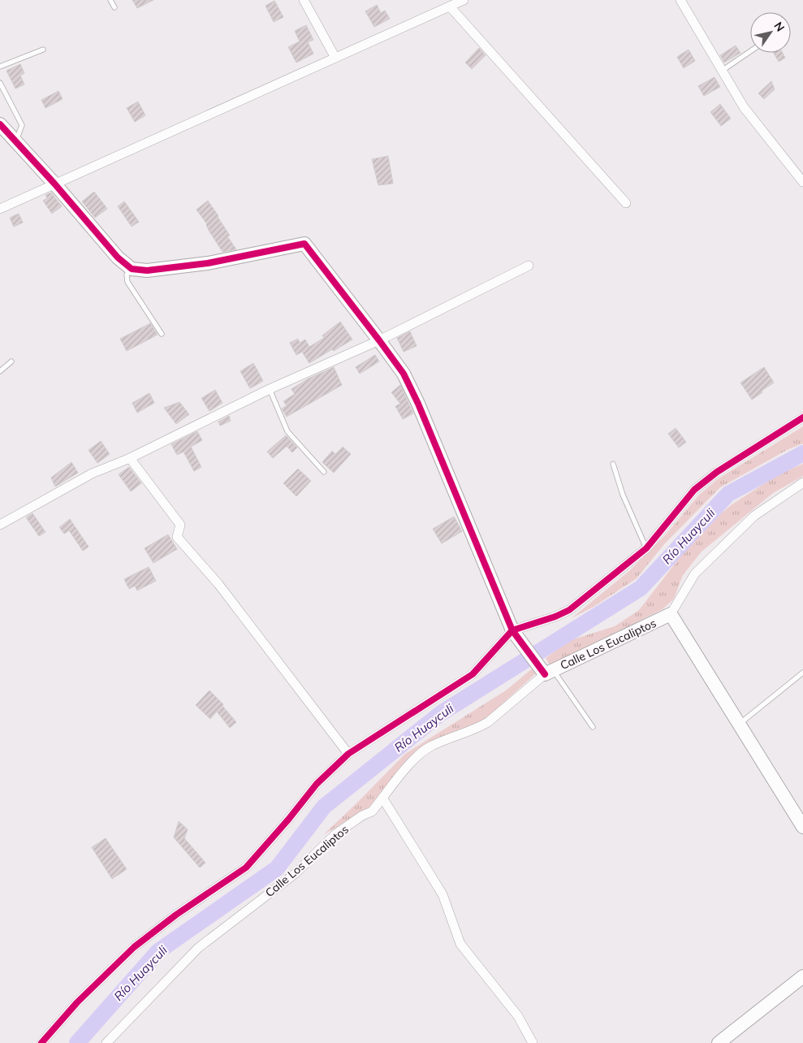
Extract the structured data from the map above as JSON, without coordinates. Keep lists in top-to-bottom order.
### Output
{
  "streets": {
    "street": ["Calle Los Eucaliptos"]
  },
  "water": ["Río Huayculi"],
  "north": "top right"
}
